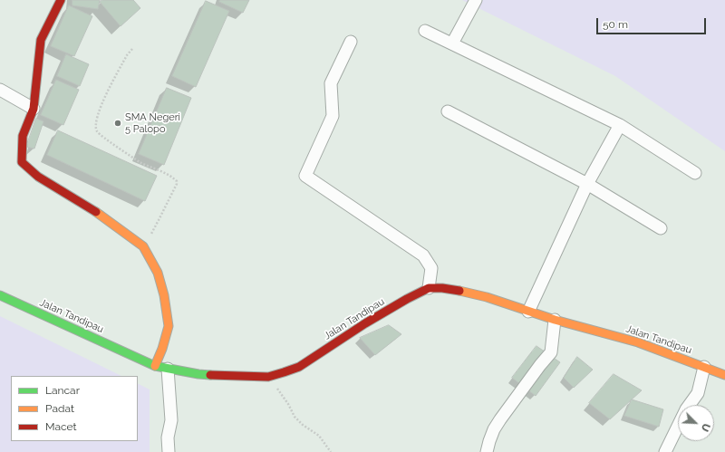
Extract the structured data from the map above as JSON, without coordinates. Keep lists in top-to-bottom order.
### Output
{
  "streets": {
    "street": ["Jalan Tandipau"]
  },
  "places": ["SMA Negeri 5 Palopo"],
  "legend": ["Lancar", "Padat", "Macet"],
  "scale_bar": "50 m",
  "north": "bottom right"
}
